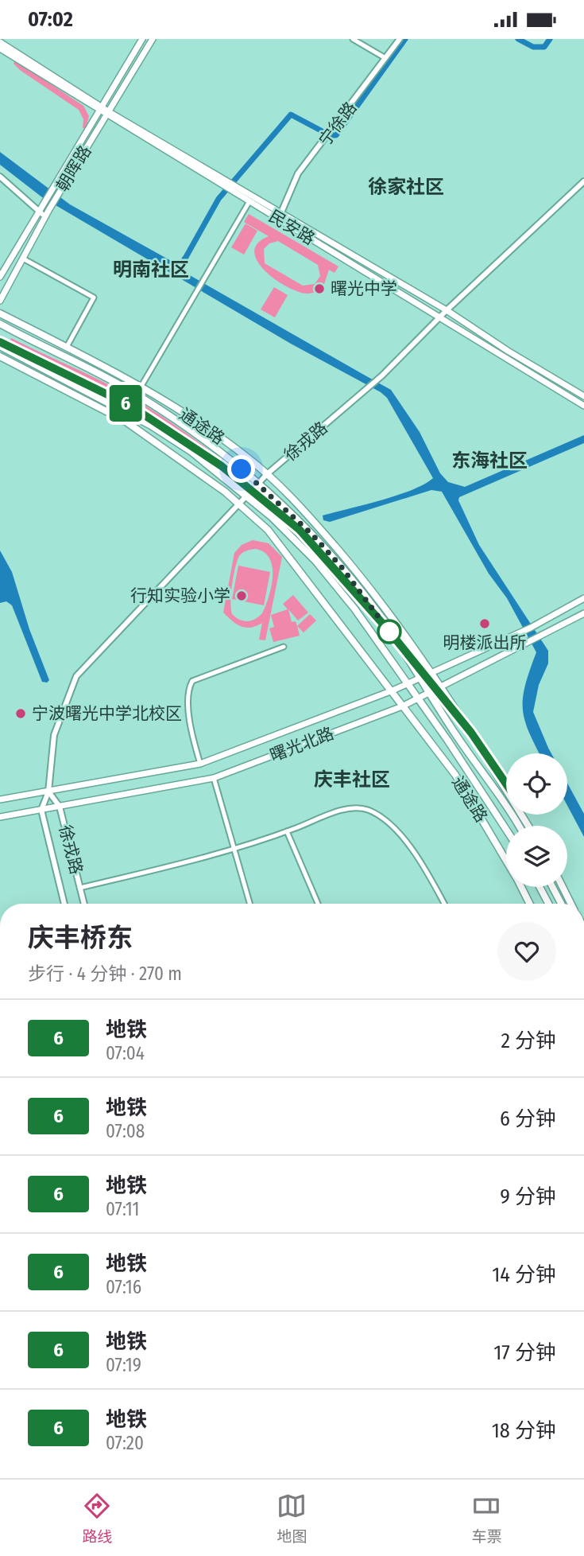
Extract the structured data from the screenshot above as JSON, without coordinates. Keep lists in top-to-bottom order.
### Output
{
  "streets": {
    "main road": [
      "朝晖路",
      "民安路",
      "通途路",
      "曙光北路"
    ],
    "street": ["宁徐路", "徐戎路"]
  },
  "crossings": [
    ["宁徐路", "民安路"],
    ["朝晖路", "民安路"],
    ["民安路", "徐戎路"],
    ["通途路", "徐戎路"],
    ["通途路", "曙光北路"],
    ["徐戎路", "曙光北路"]
  ],
  "districts": [
    "徐家社区",
    "明南社区",
    "东海社区",
    "庆丰社区"
  ],
  "places": [
    "曙光中学",
    "行知实验小学",
    "明楼派出所",
    "宁波曙光中学北校区"
  ],
  "lines": ["metro line 6"],
  "page": {
    "status": "07:02",
    "on_map": "6",
    "heading": ["庆丰桥东", "步行 · 4 分钟 · 270 m"],
    "list": [
      {
        "mark": "6",
        "name": "地铁",
        "note": "07:04",
        "value": "2 分钟"
      },
      {
        "mark": "6",
        "name": "地铁",
        "note": "07:08",
        "value": "6 分钟"
      },
      {
        "mark": "6",
        "name": "地铁",
        "note": "07:11",
        "value": "9 分钟"
      },
      {
        "mark": "6",
        "name": "地铁",
        "note": "07:16",
        "value": "14 分钟"
      },
      {
        "mark": "6",
        "name": "地铁",
        "note": "07:19",
        "value": "17 分钟"
      },
      {
        "mark": "6",
        "name": "地铁",
        "note": "07:20",
        "value": "18 分钟"
      }
    ],
    "tabs": ["路线", "地图", "车票"]
  }
}
